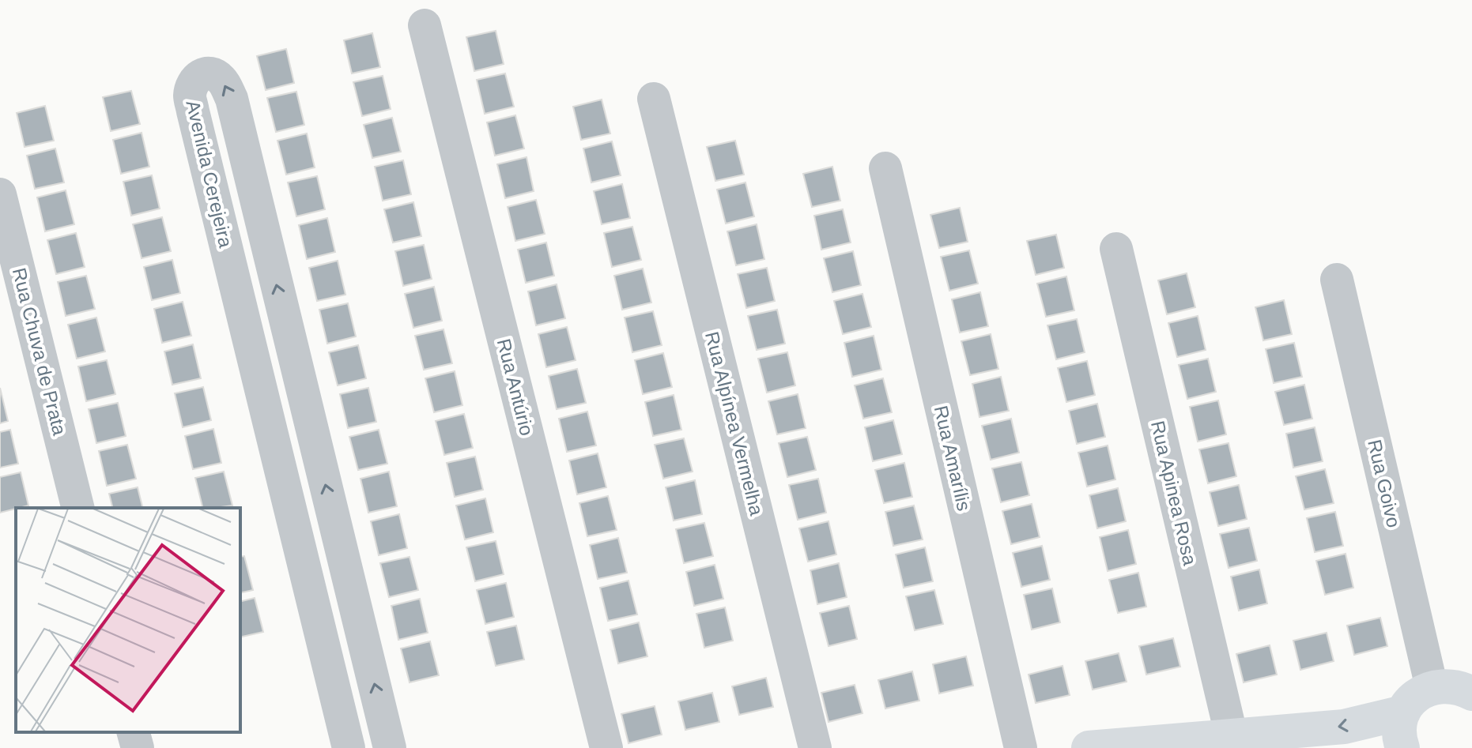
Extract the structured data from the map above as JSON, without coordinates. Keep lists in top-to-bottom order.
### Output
{
  "streets": {
    "street": [
      "Avenida Cerejeira",
      "Rua Chuva de Prata",
      "Rua Antúrio",
      "Rua Alpínea Vermelha",
      "Rua Amarílis",
      "Rua Goivo",
      "Rua Apinea Rosa"
    ]
  }
}
